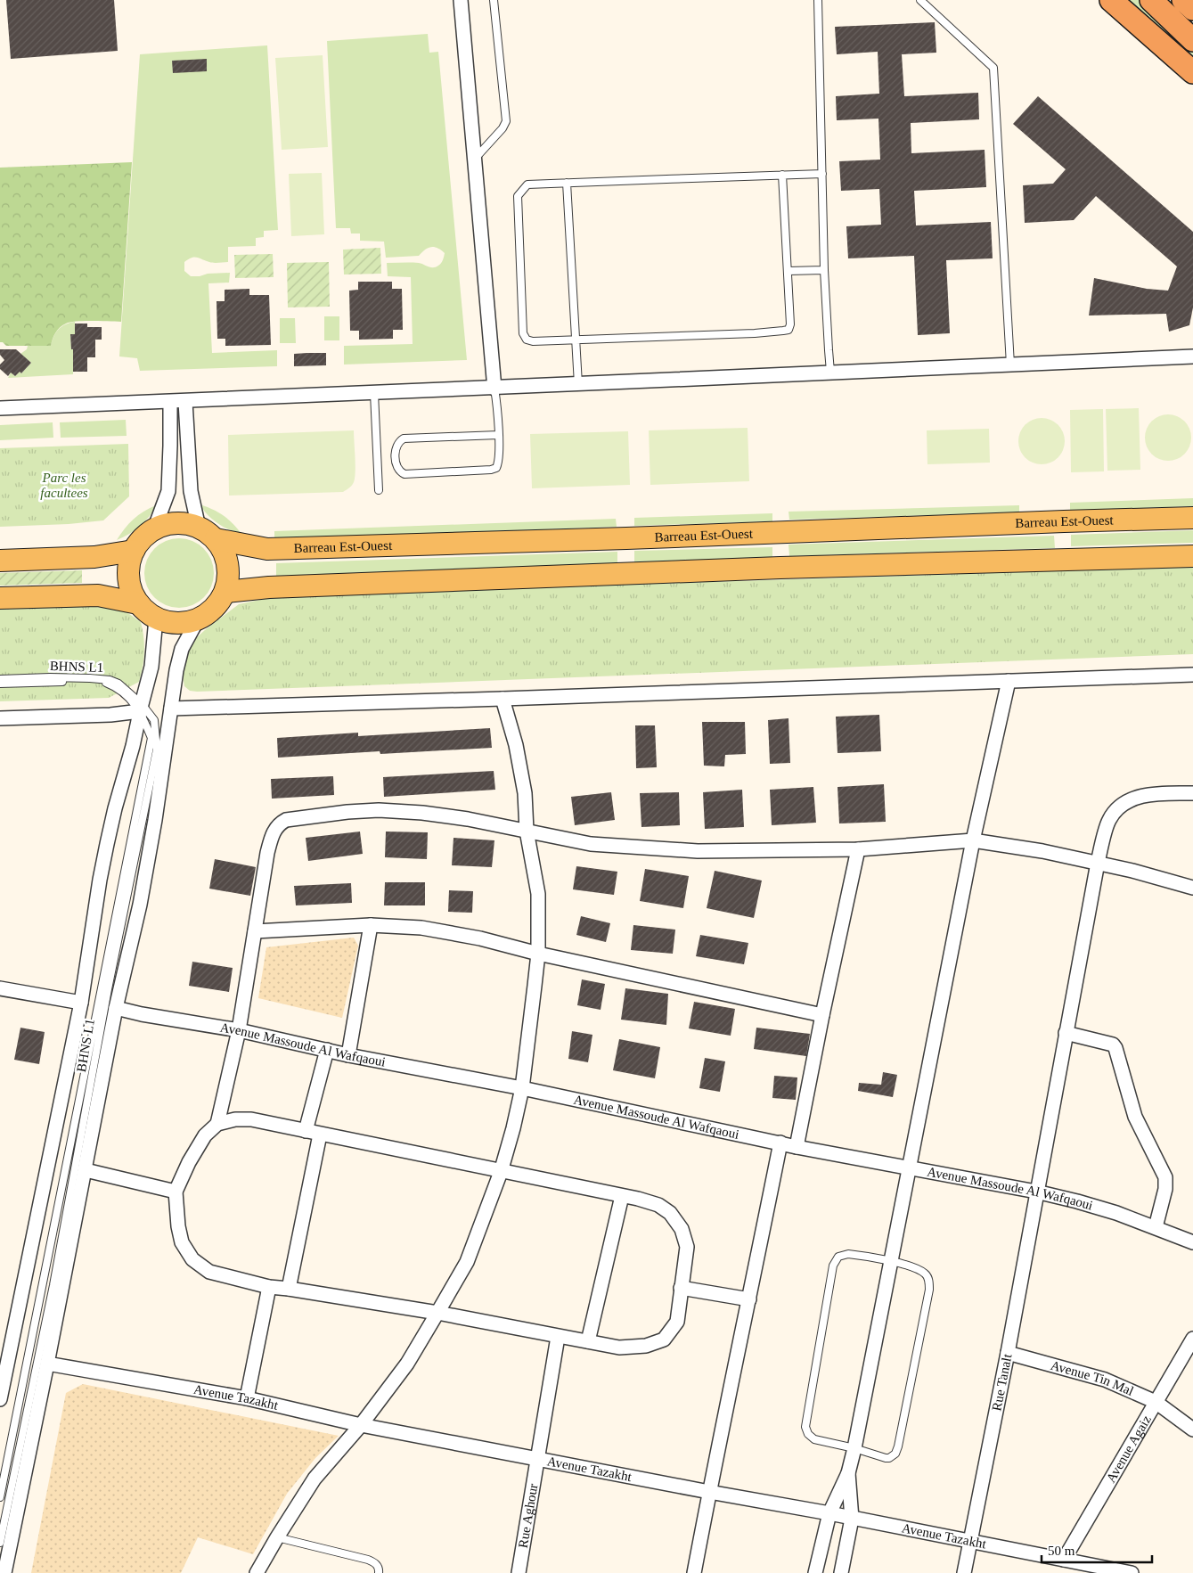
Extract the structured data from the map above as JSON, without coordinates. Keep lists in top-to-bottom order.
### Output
{
  "streets": {
    "main road": ["Barreau Est-Ouest"],
    "street": [
      "Avenue Massoude Al Wafqaoui",
      "Avenue Tin Mal",
      "Rue Tanalt",
      "Avenue Tazakht",
      "Avenue Agaiz",
      "Rue Aghour"
    ],
    "lane": ["BHNS L1"]
  },
  "crossings": [
    ["Avenue Massoude Al Wafqaoui", "Rue Tanalt"],
    ["Avenue Tin Mal", "Rue Tanalt"],
    ["Avenue Tin Mal", "Avenue Agaiz"],
    ["Rue Tanalt", "Avenue Tazakht"],
    ["Avenue Tazakht", "Avenue Agaiz"],
    ["Avenue Tazakht", "Rue Aghour"]
  ],
  "parks": ["Parc les facultees"],
  "scale_bar": "50 m"
}
